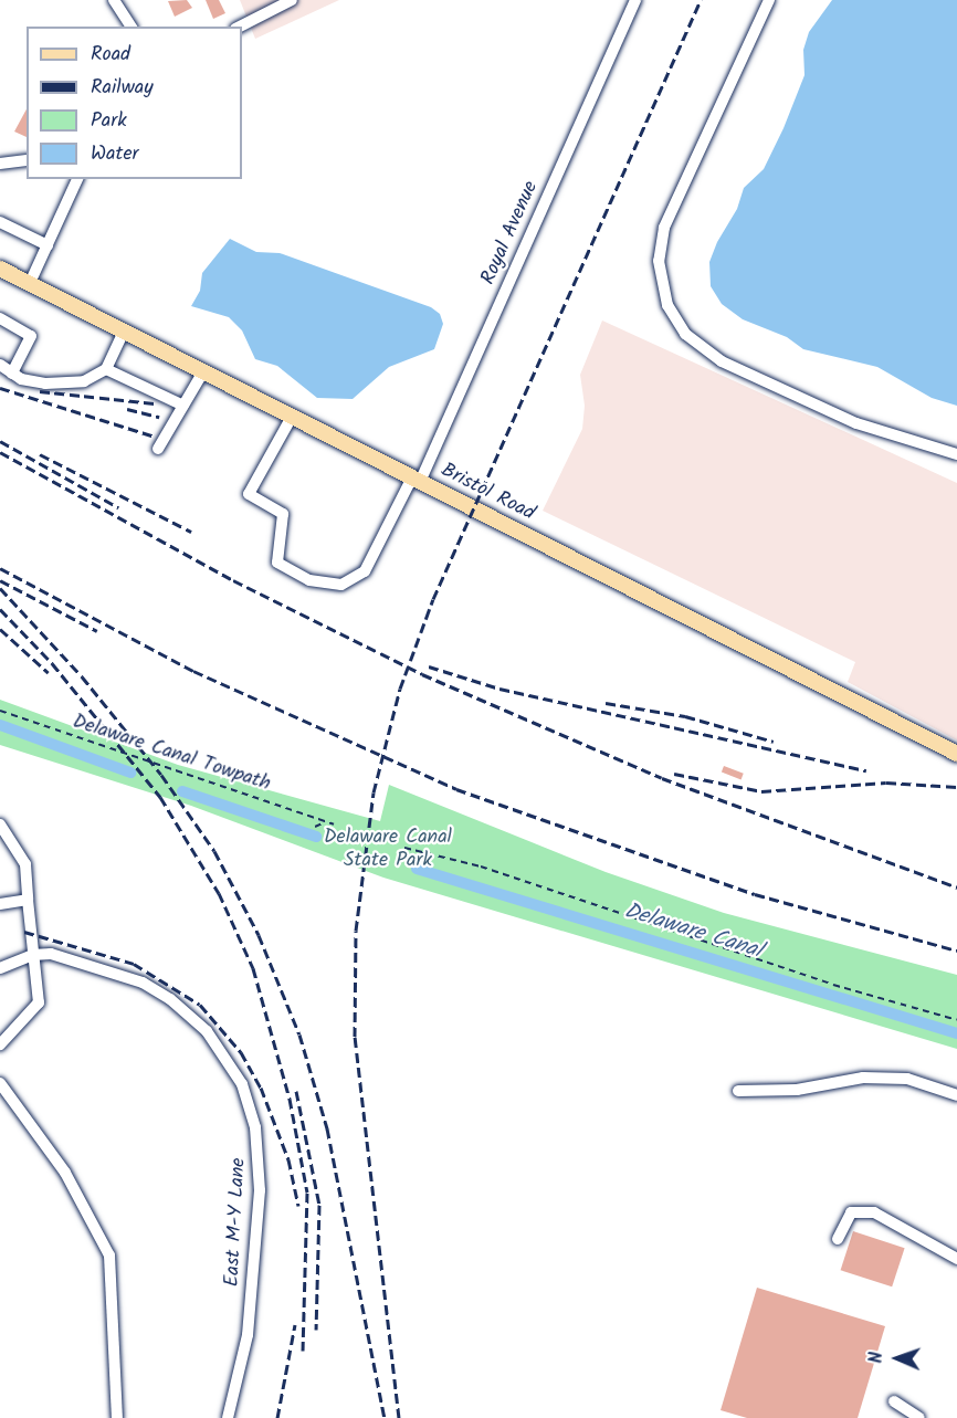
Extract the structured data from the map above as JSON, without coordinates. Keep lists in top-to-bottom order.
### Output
{
  "streets": {
    "main road": ["Bristol Road"],
    "street": ["Royal Avenue", "East M-Y Lane"],
    "path": ["Delaware Canal Towpath"]
  },
  "crossings": [
    ["Royal Avenue", "Bristol Road"]
  ],
  "water": ["Delaware Canal"],
  "parks": ["Delaware Canal State Park"],
  "legend": [
    "Road",
    "Railway",
    "Park",
    "Water"
  ],
  "north": "left"
}
